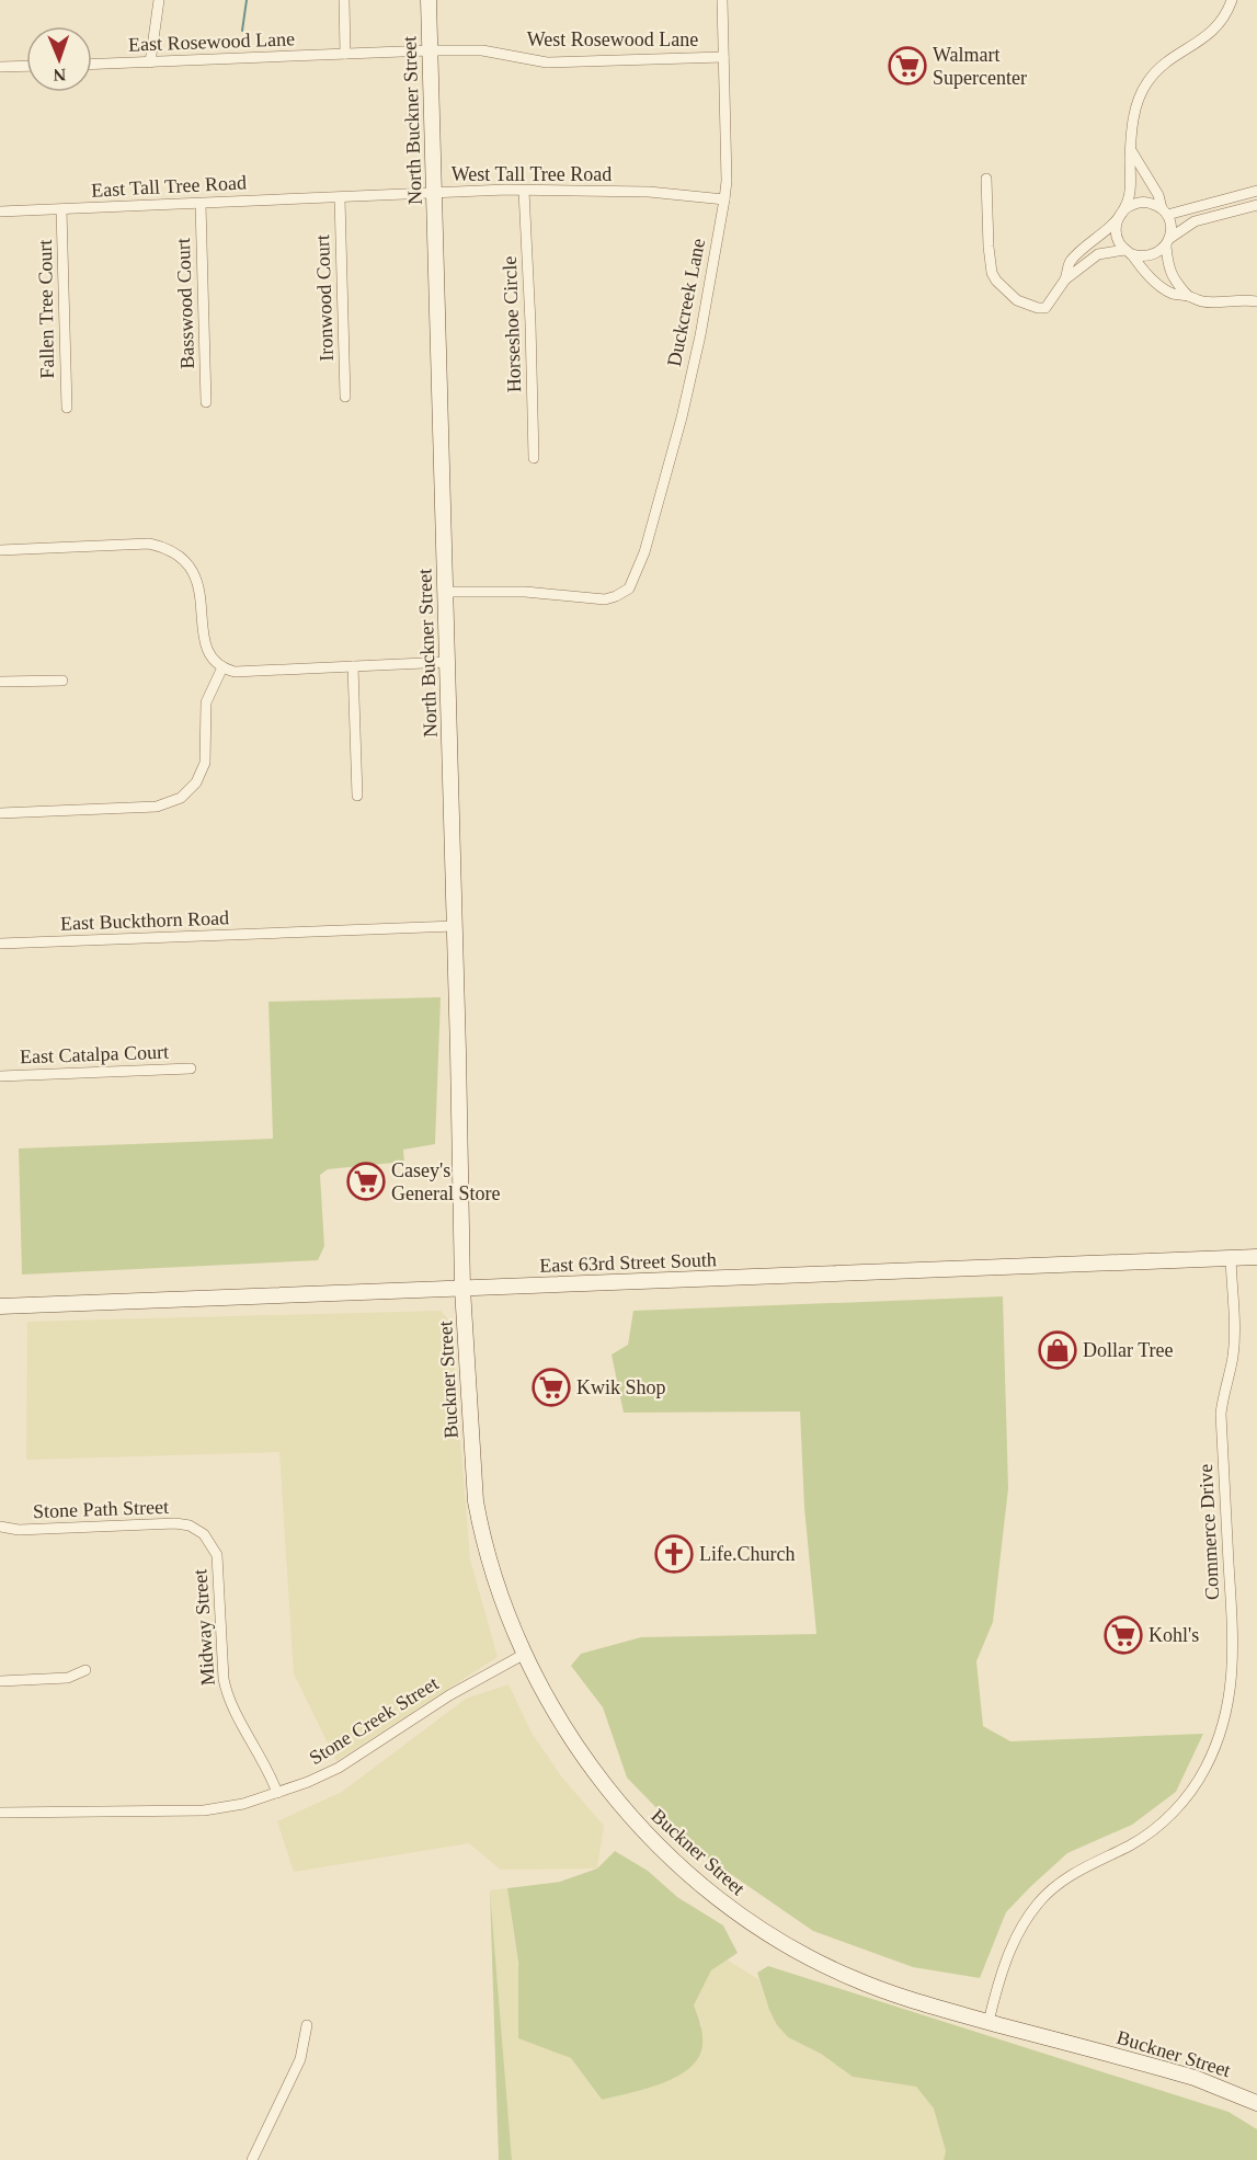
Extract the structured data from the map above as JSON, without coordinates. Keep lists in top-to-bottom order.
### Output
{
  "streets": {
    "main road": ["North Buckner Street", "East 63rd Street South", "Buckner Street"],
    "street": [
      "West Rosewood Lane",
      "East Rosewood Lane",
      "West Tall Tree Road",
      "East Tall Tree Road",
      "Ironwood Court",
      "Duckcreek Lane",
      "Basswood Court",
      "Fallen Tree Court",
      "Horseshoe Circle",
      "East Buckthorn Road",
      "East Catalpa Court",
      "Stone Path Street",
      "Commerce Drive",
      "Midway Street",
      "Stone Creek Street"
    ]
  },
  "crossings": [
    ["West Rosewood Lane", "East Rosewood Lane"],
    ["West Rosewood Lane", "North Buckner Street"],
    ["West Rosewood Lane", "Duckcreek Lane"],
    ["North Buckner Street", "West Tall Tree Road"],
    ["North Buckner Street", "Duckcreek Lane"],
    ["North Buckner Street", "East Buckthorn Road"],
    ["North Buckner Street", "East 63rd Street South"],
    ["North Buckner Street", "Buckner Street"],
    ["West Tall Tree Road", "East Tall Tree Road"],
    ["West Tall Tree Road", "Ironwood Court"],
    ["West Tall Tree Road", "Duckcreek Lane"],
    ["West Tall Tree Road", "Horseshoe Circle"],
    ["East Tall Tree Road", "Ironwood Court"],
    ["East Tall Tree Road", "Basswood Court"],
    ["East Tall Tree Road", "Fallen Tree Court"],
    ["East 63rd Street South", "Commerce Drive"],
    ["Buckner Street", "Commerce Drive"],
    ["Buckner Street", "Stone Creek Street"],
    ["Stone Path Street", "Midway Street"],
    ["Midway Street", "Stone Creek Street"]
  ],
  "places": {
    "supermarket": [
      "Walmart Supercenter",
      "Casey's General Store",
      "Kwik Shop",
      "Kohl's"
    ],
    "shop": ["Dollar Tree"],
    "church": ["Life.Church"]
  },
  "north": "bottom"
}
